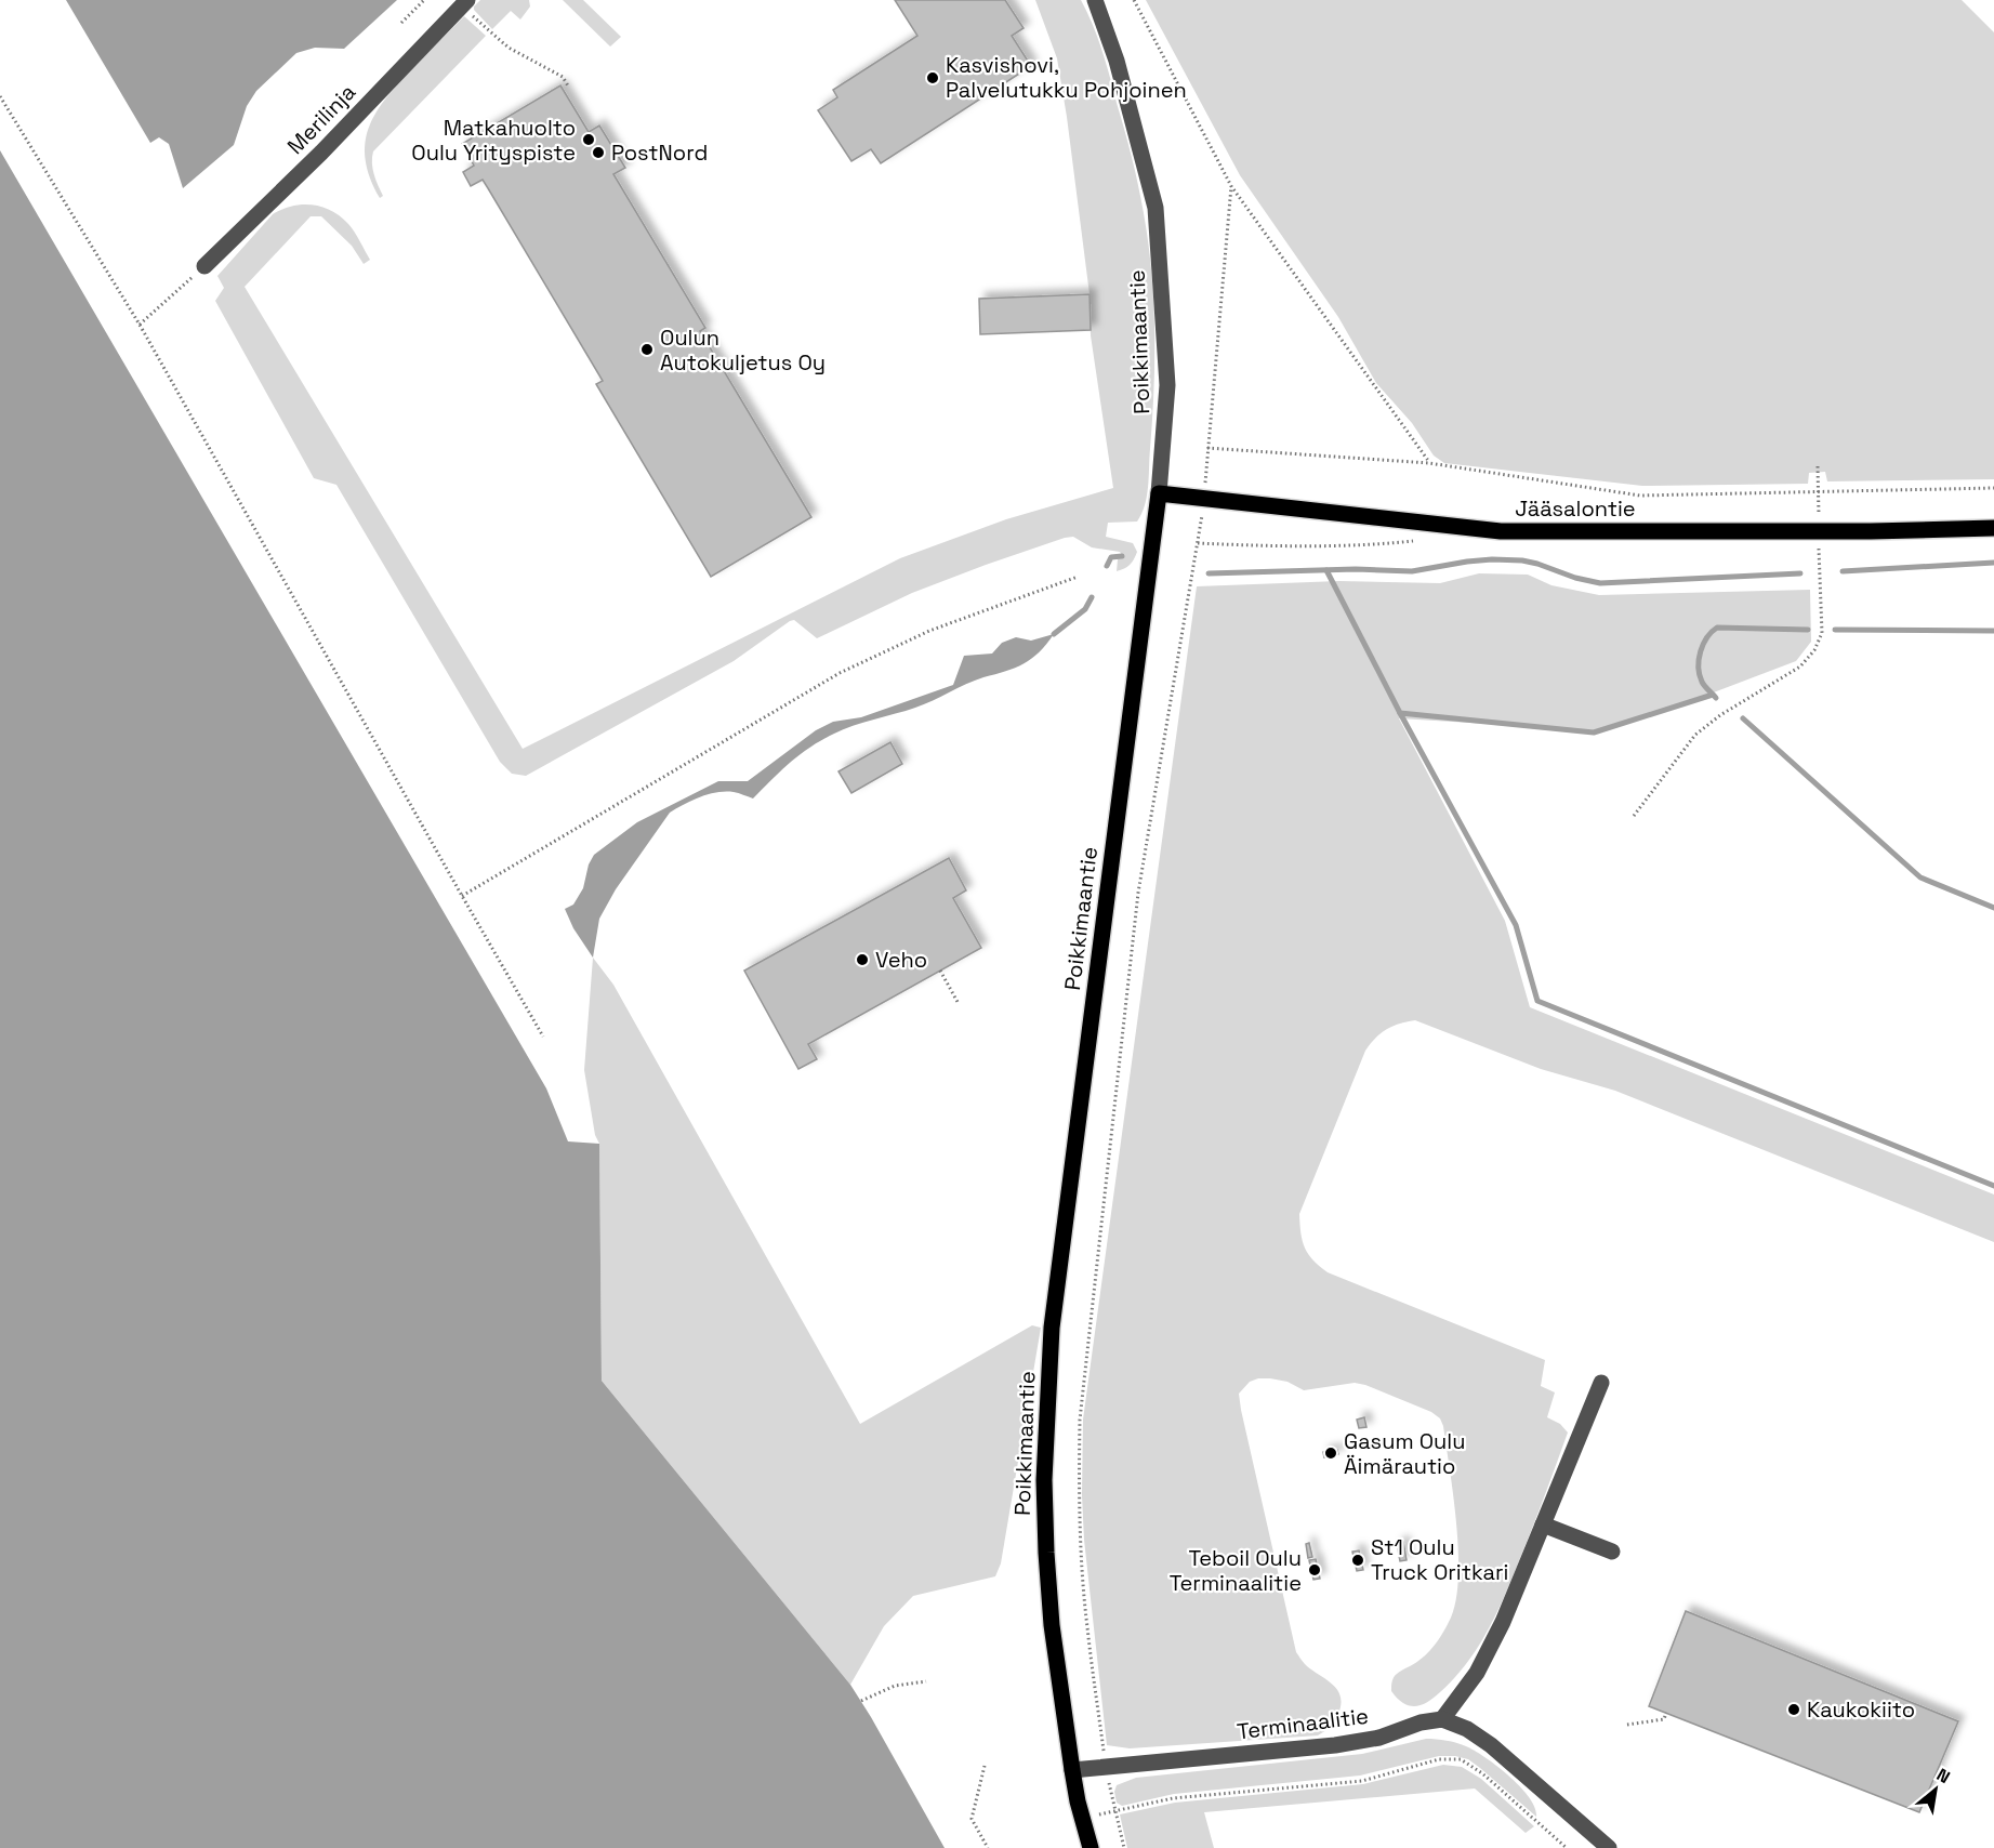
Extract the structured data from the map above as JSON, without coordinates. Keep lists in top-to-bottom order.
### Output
{
  "streets": {
    "main road": ["Poikkimaantie", "Jääsalontie"],
    "street": ["Merilinja", "Terminaalitie"]
  },
  "crossings": [
    ["Poikkimaantie", "Jääsalontie"],
    ["Poikkimaantie", "Terminaalitie"]
  ],
  "places": [
    "Kasvishovi, Palvelutukku Pohjoinen",
    "Matkahuolto Oulu Yrityspiste",
    "PostNord",
    "Oulun Autokuljetus Oy",
    "Veho",
    "Gasum Oulu Äimärautio",
    "St1 Oulu Truck Oritkari",
    "Teboil Oulu Terminaalitie",
    "Kaukokiito"
  ],
  "north": "top right"
}
